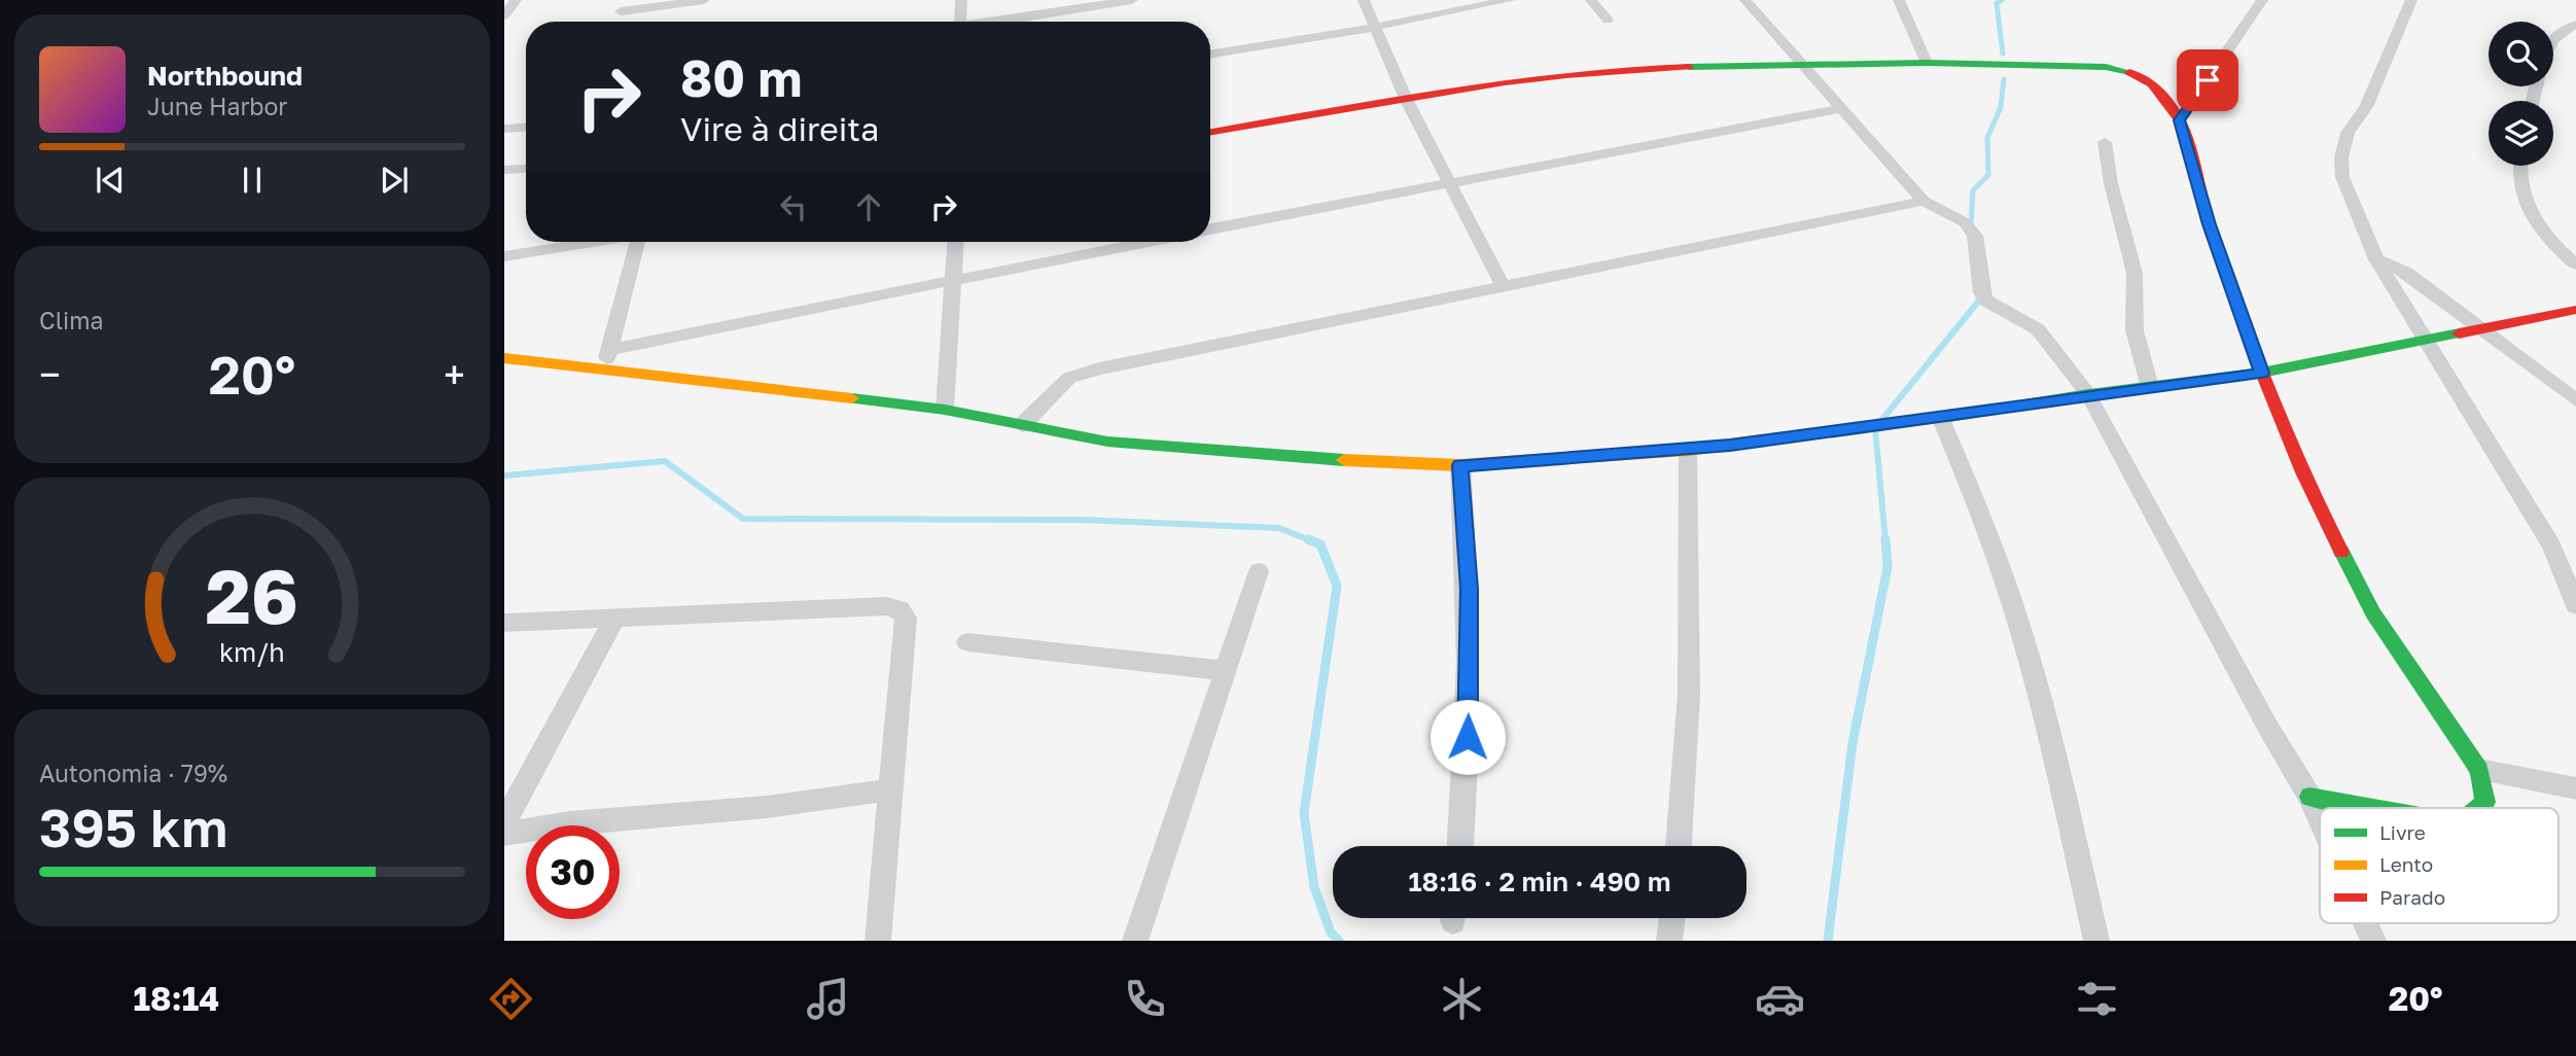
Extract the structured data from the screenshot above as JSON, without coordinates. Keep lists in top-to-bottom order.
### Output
{
  "legend": ["Livre", "Lento", "Parado"],
  "page": {
    "turn": ["80 m", "Vire à direita"],
    "song": ["Northbound", "June Harbor"],
    "tile": [
      "Clima",
      ["Autonomia · 79%", "395 km"]
    ],
    "heat": ["−", "20°", "+"],
    "limit": "30",
    "trip": "18:16 · 2 min · 490 m",
    "tabs": ["18:14", "20°"],
    "gauge": ["26", "km/h"]
  }
}
